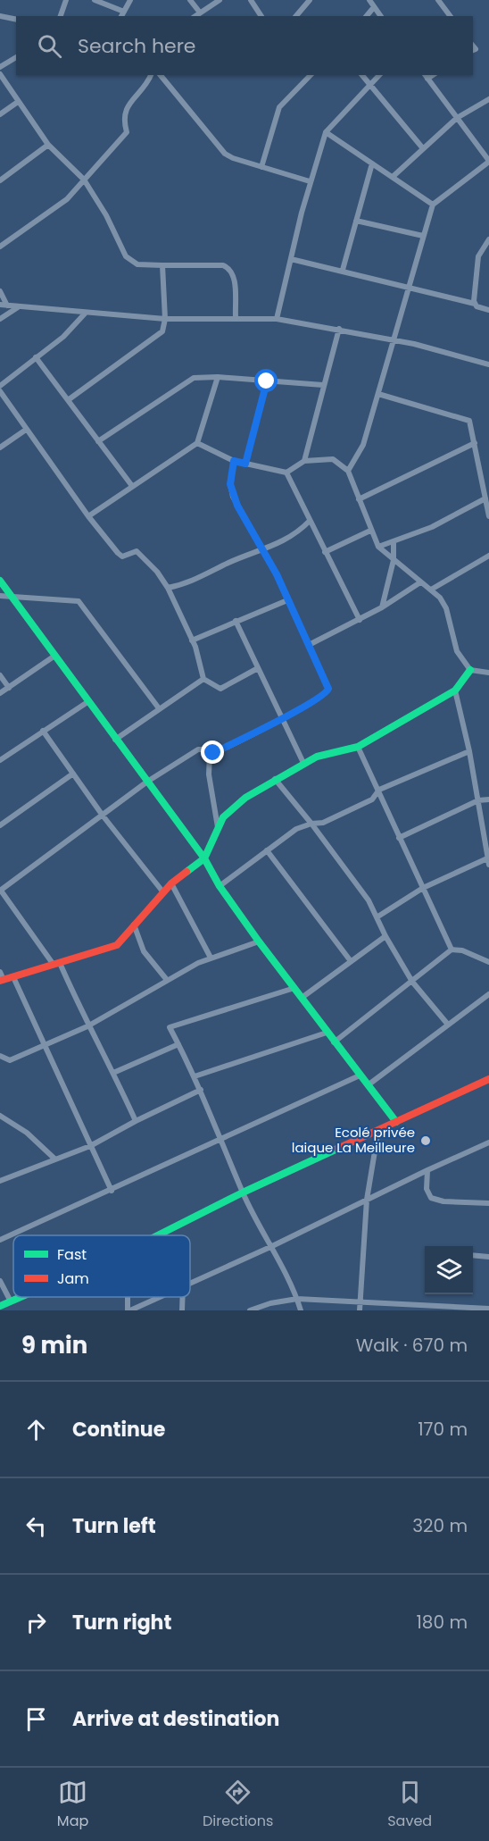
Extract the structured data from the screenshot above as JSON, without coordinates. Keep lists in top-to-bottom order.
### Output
{
  "places": ["Ecolé privée laique La Meilleure"],
  "legend": ["Fast", "Jam"],
  "page": {
    "search": "Search here",
    "heading": ["9 min", "Walk · 670 m"],
    "list": [
      ["Continue", "170 m"],
      ["Turn left", "320 m"],
      ["Turn right", "180 m"],
      "Arrive at destination"
    ],
    "nav": ["Map", "Directions", "Saved"]
  }
}
